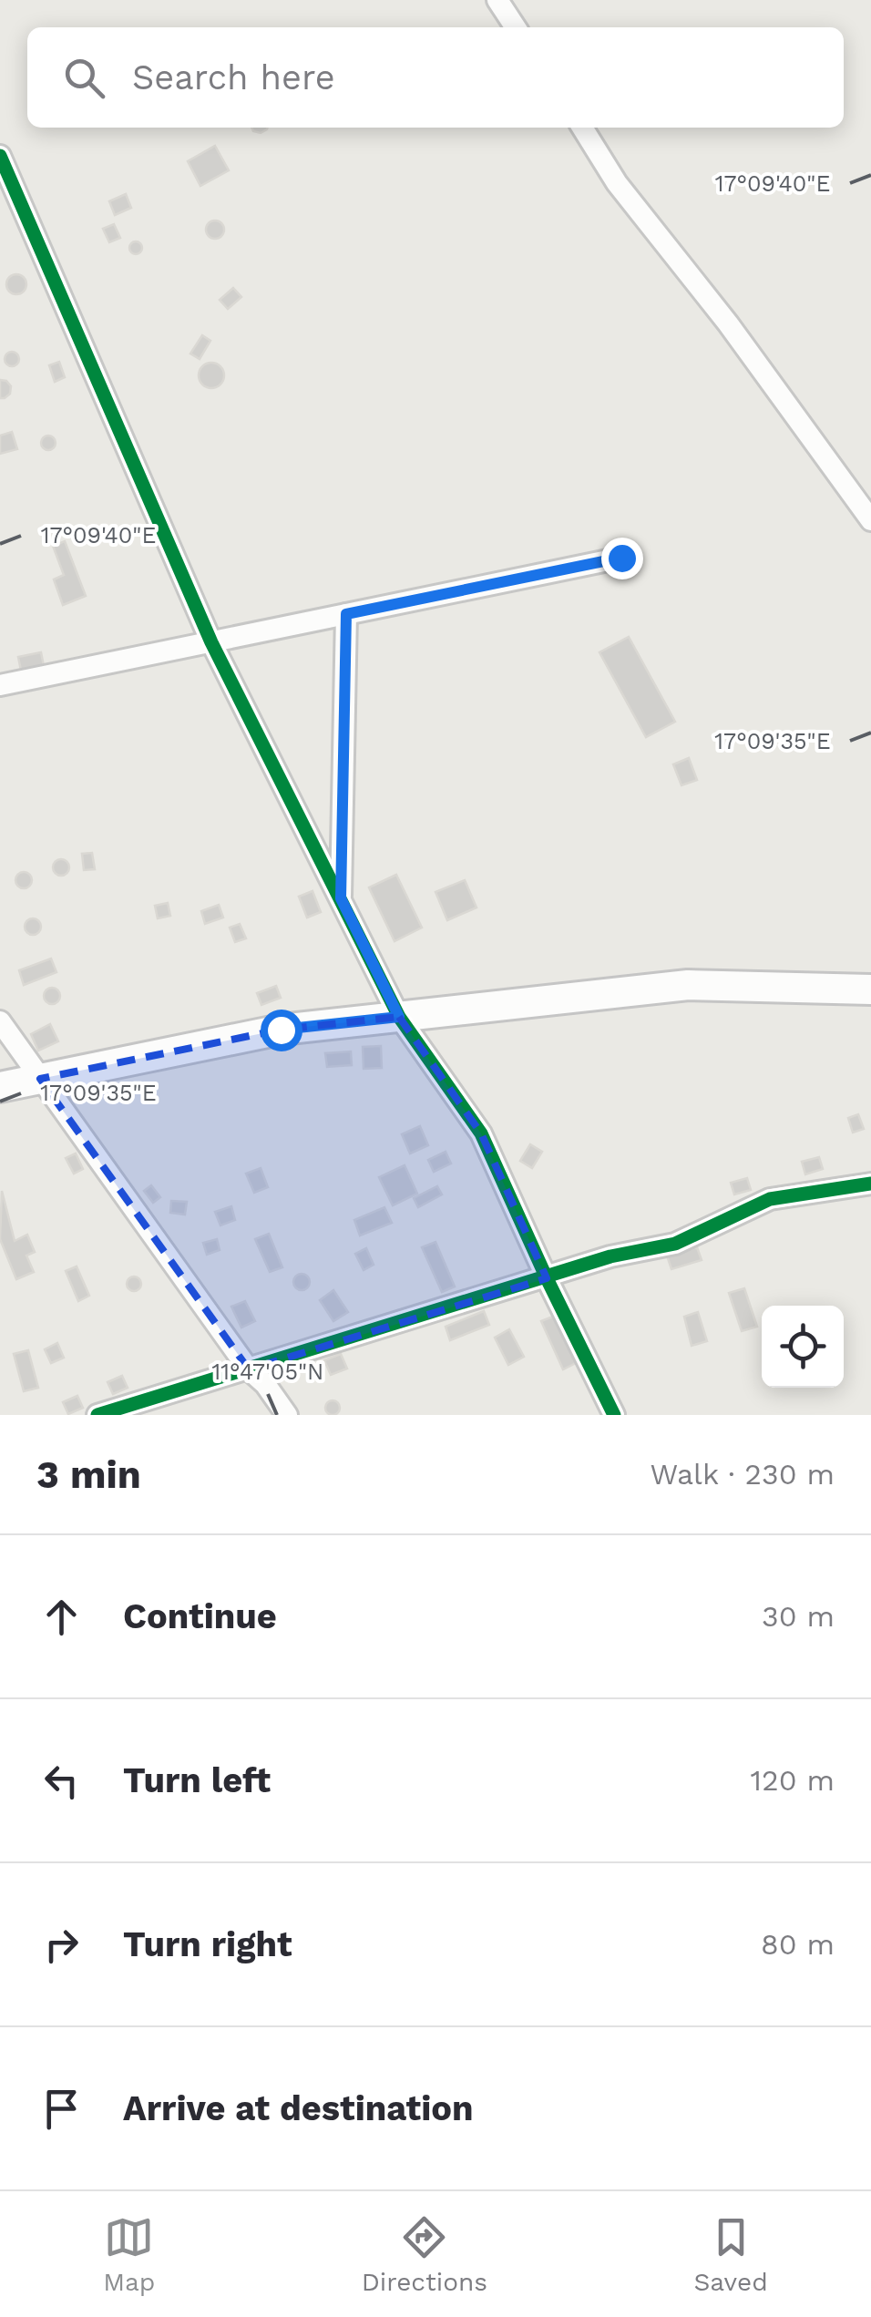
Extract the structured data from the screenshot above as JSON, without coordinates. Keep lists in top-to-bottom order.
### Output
{
  "page": {
    "search": "Search here",
    "heading": ["3 min", "Walk · 230 m"],
    "list": [
      ["Continue", "30 m"],
      ["Turn left", "120 m"],
      ["Turn right", "80 m"],
      "Arrive at destination"
    ],
    "nav": ["Map", "Directions", "Saved"]
  },
  "coordinates": ["17°09'40\"E", "17°09'35\"E", "11°47'05\"N"]
}
